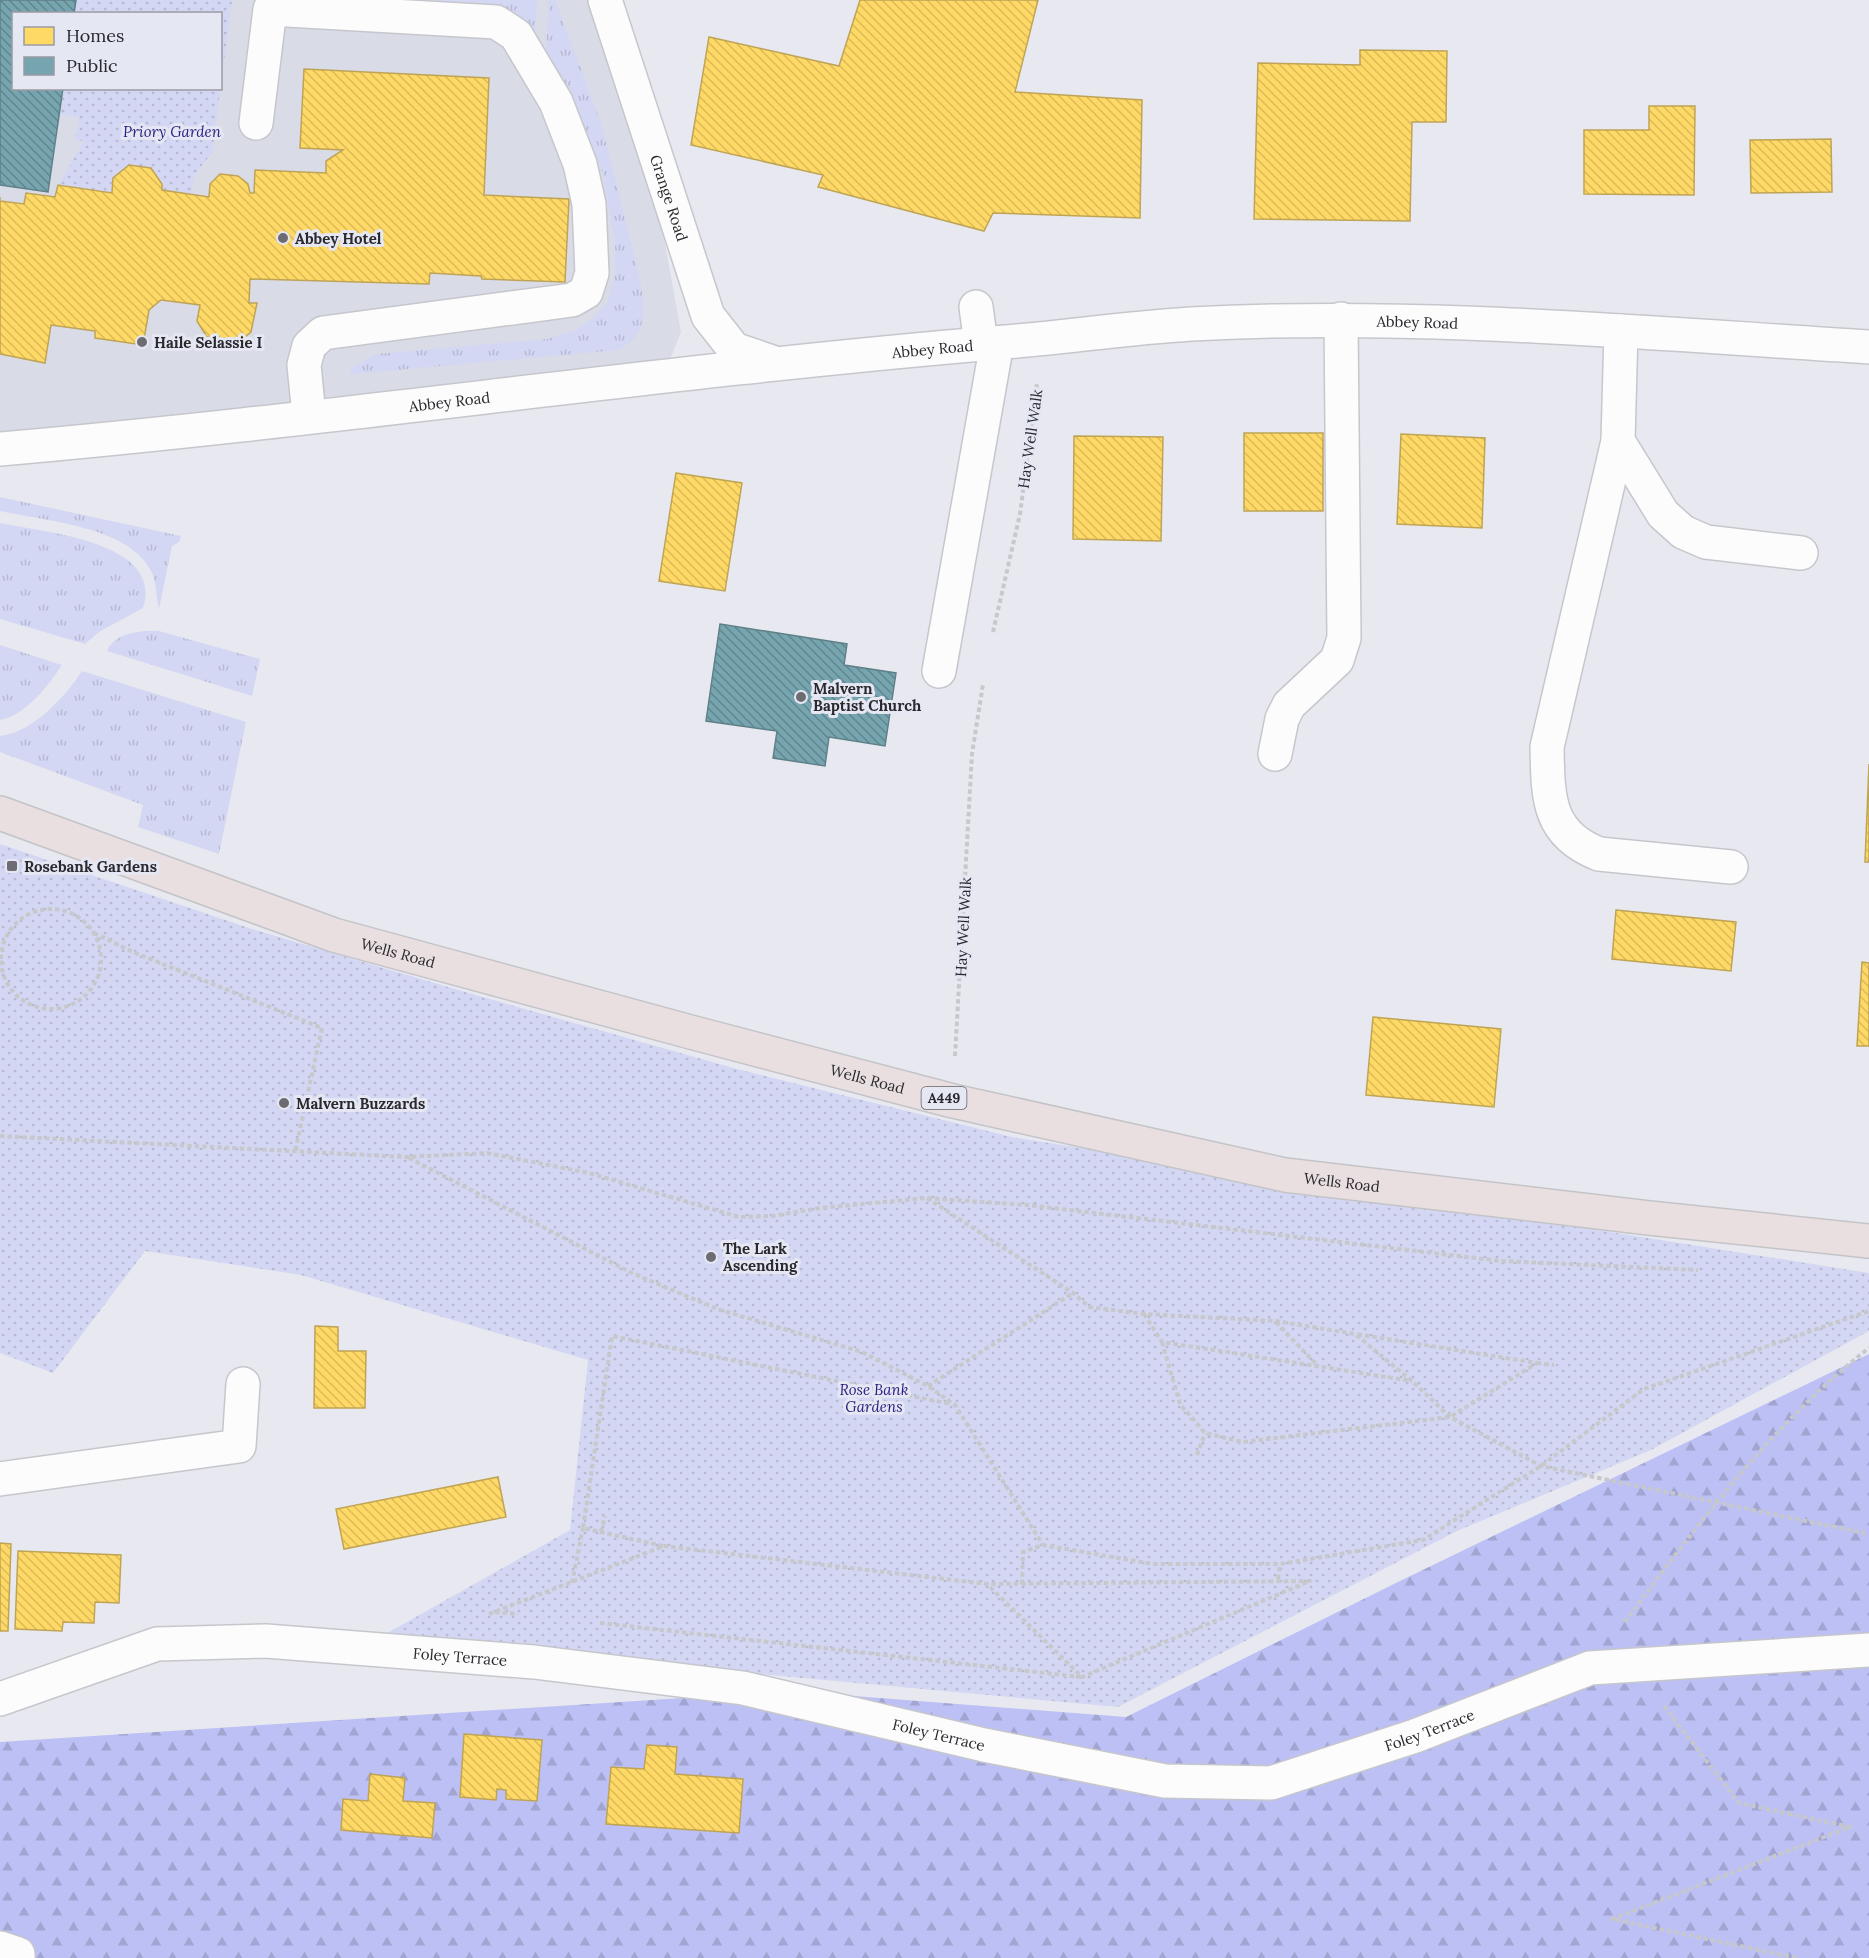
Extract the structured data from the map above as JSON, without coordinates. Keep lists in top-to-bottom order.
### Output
{
  "streets": {
    "highway": ["Wells Road", "A449"],
    "street": ["Grange Road", "Abbey Road", "Foley Terrace"],
    "path": ["Hay Well Walk"]
  },
  "crossings": [
    ["Grange Road", "Abbey Road"],
    ["Abbey Road", "Hay Well Walk"],
    ["Hay Well Walk", "Wells Road"]
  ],
  "parks": ["Priory Garden", "Rose Bank Gardens"],
  "places": {
    "other": [
      "Abbey Hotel",
      "Haile Selassie I",
      "Malvern Baptist Church",
      "Malvern Buzzards",
      "The Lark Ascending"
    ],
    "transit": ["Rosebank Gardens"]
  },
  "legend": ["Homes", "Public"]
}
